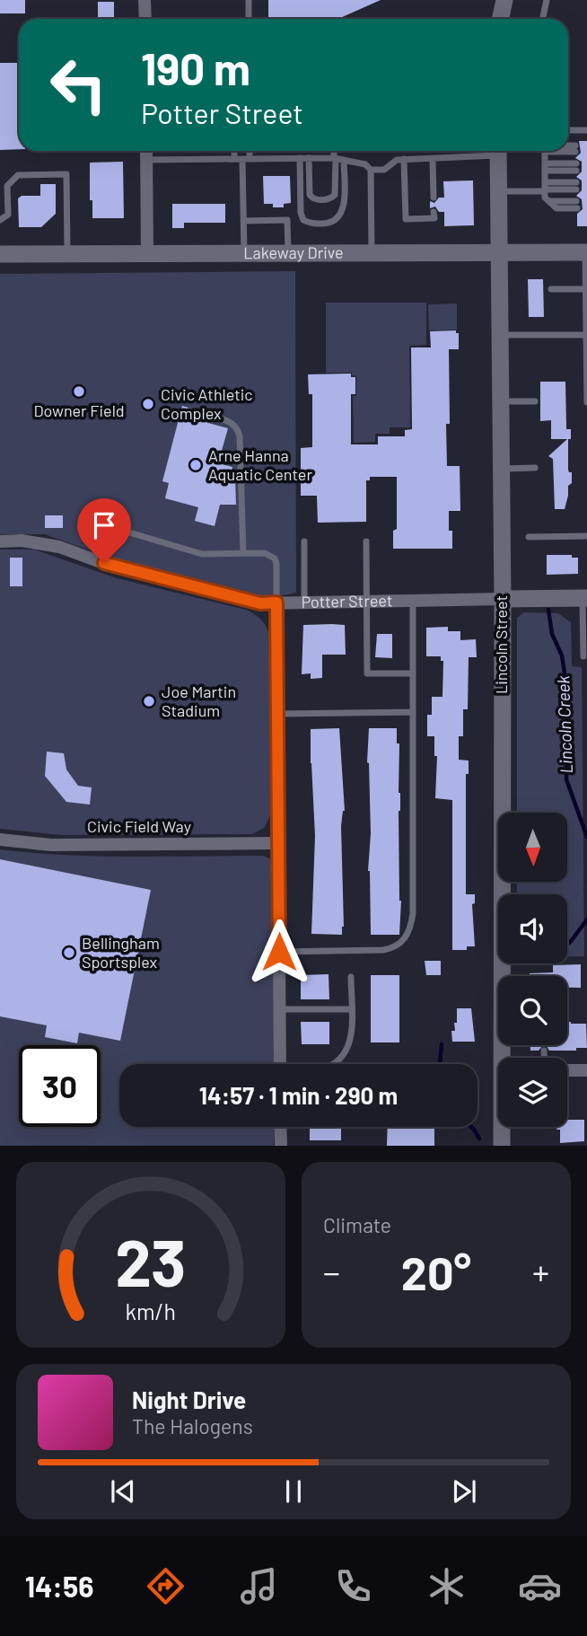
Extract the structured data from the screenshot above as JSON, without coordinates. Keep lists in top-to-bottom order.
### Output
{
  "streets": {
    "street": [
      "Lakeway Drive",
      "Potter Street",
      "Lincoln Street",
      "Civic Field Way"
    ]
  },
  "crossings": [
    ["Lakeway Drive", "Lincoln Street"],
    ["Potter Street", "Lincoln Street"]
  ],
  "water": ["Lincoln Creek"],
  "places": [
    "Downer Field",
    "Civic Athletic Complex",
    "Arne Hanna Aquatic Center",
    "Joe Martin Stadium",
    "Bellingham Sportsplex"
  ],
  "north": "bottom",
  "page": {
    "turn": ["190 m", "Potter Street"],
    "limit": "30",
    "trip": "14:57 · 1 min · 290 m",
    "tile": "Climate",
    "heat": ["−", "20°", "+"],
    "song": ["Night Drive", "The Halogens"],
    "tabs": "14:56",
    "gauge": ["23", "km/h"]
  }
}
